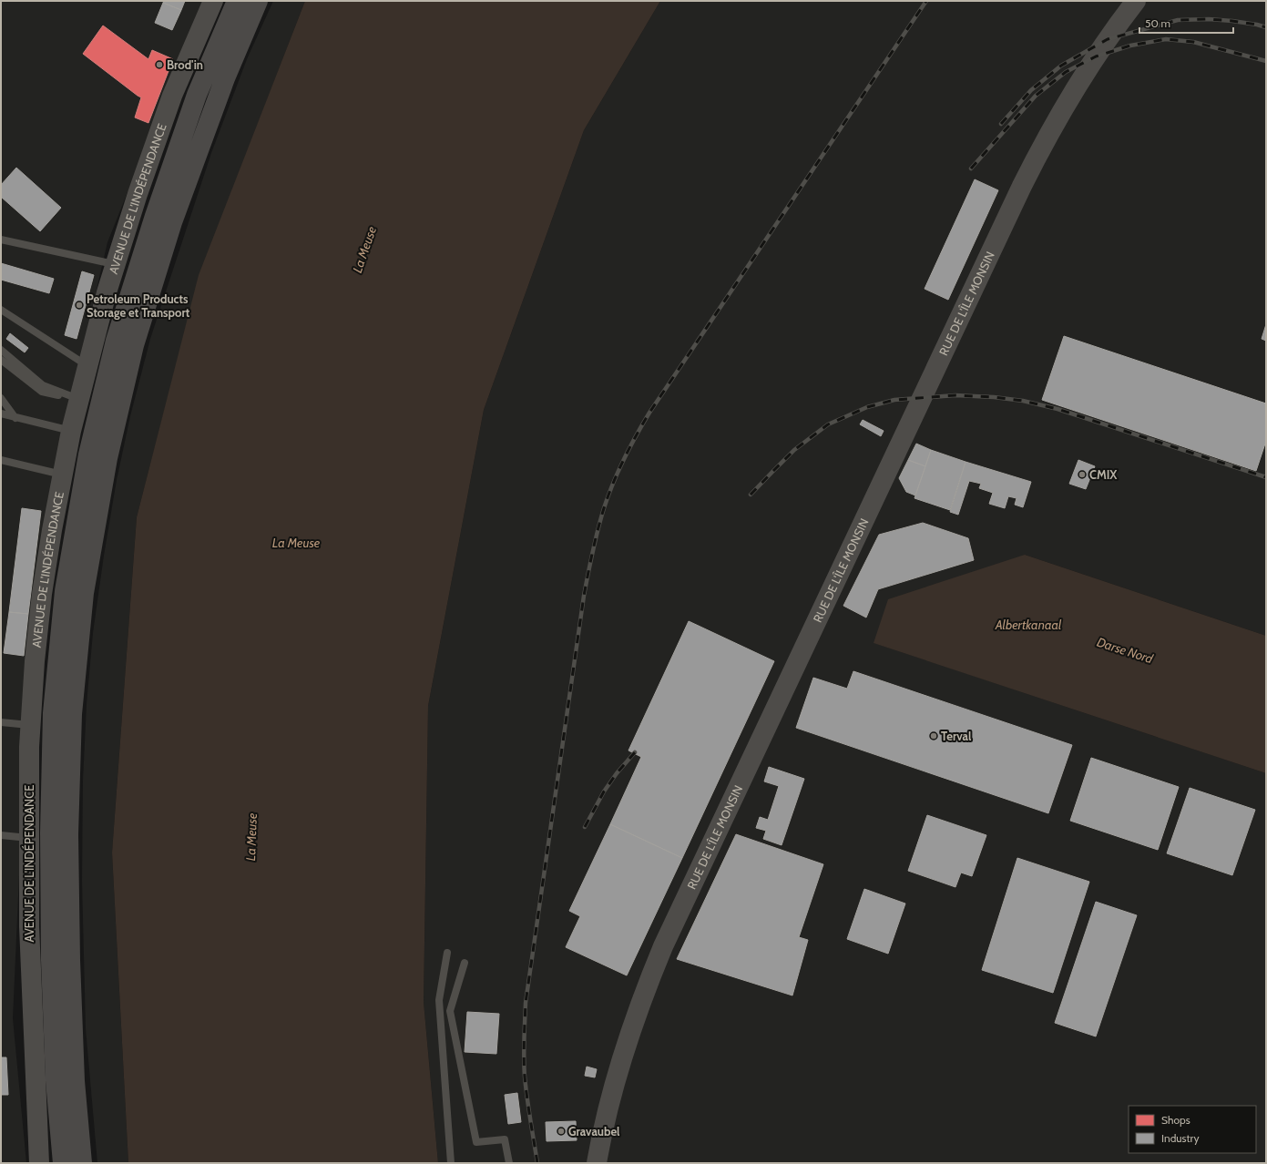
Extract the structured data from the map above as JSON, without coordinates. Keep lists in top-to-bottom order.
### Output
{
  "streets": {
    "street": ["AVENUE DE L'INDÉPENDANCE", "RUE DE L'ÎLE MONSIN"]
  },
  "water": ["La Meuse", "Albertkanaal", "Darse Nord"],
  "places": [
    "Brod'in",
    "Petroleum Products Storage et Transport",
    "CMIX",
    "Terval",
    "Gravaubel"
  ],
  "legend": ["Shops", "Industry"],
  "scale_bar": "50 m"
}
